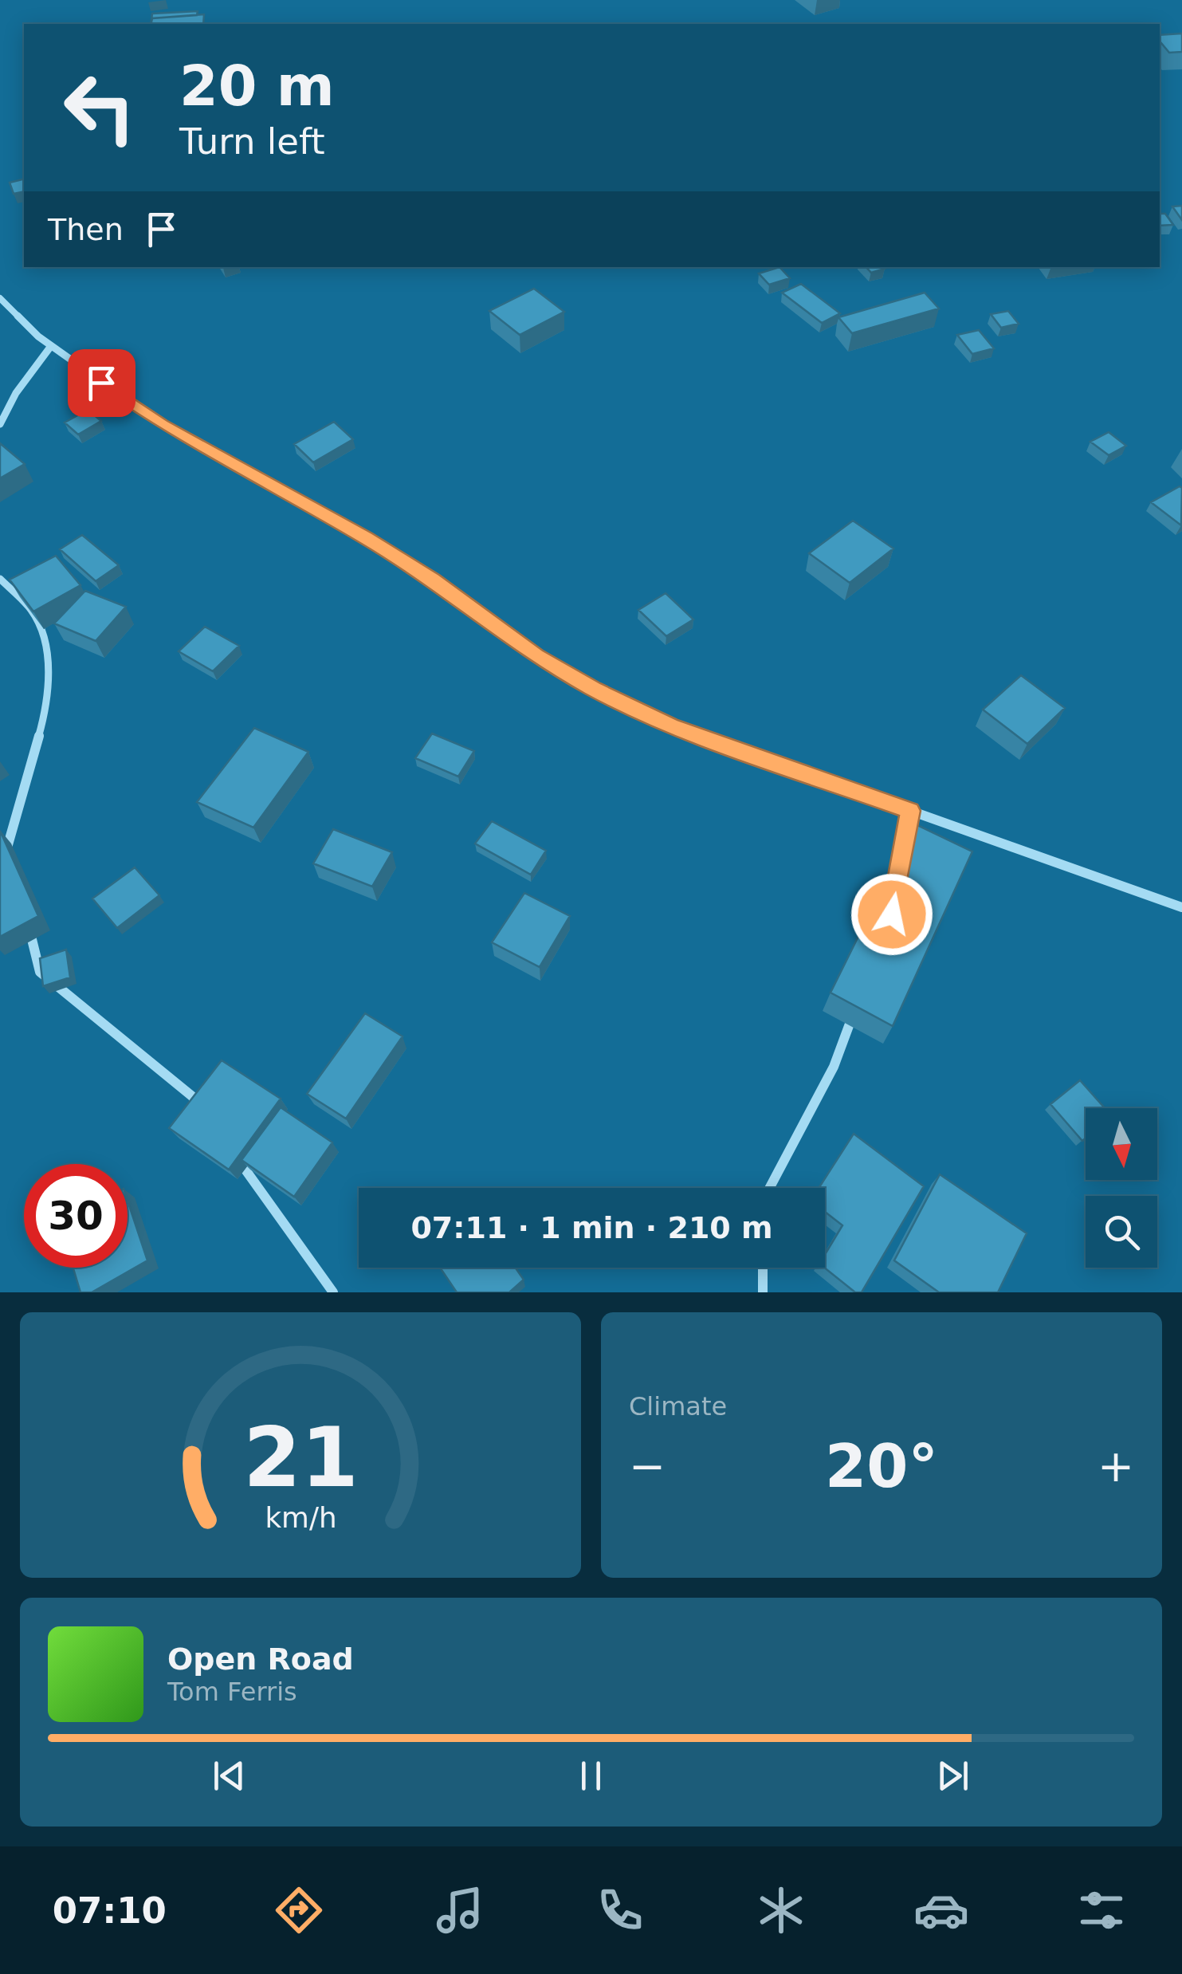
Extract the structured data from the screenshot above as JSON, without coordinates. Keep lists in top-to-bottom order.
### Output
{
  "north": "bottom",
  "page": {
    "turn": ["20 m", "Turn left"],
    "then": "Then",
    "limit": "30",
    "trip": "07:11 · 1 min · 210 m",
    "tile": "Climate",
    "heat": ["−", "20°", "+"],
    "song": ["Open Road", "Tom Ferris"],
    "tabs": "07:10",
    "gauge": ["21", "km/h"]
  }
}
